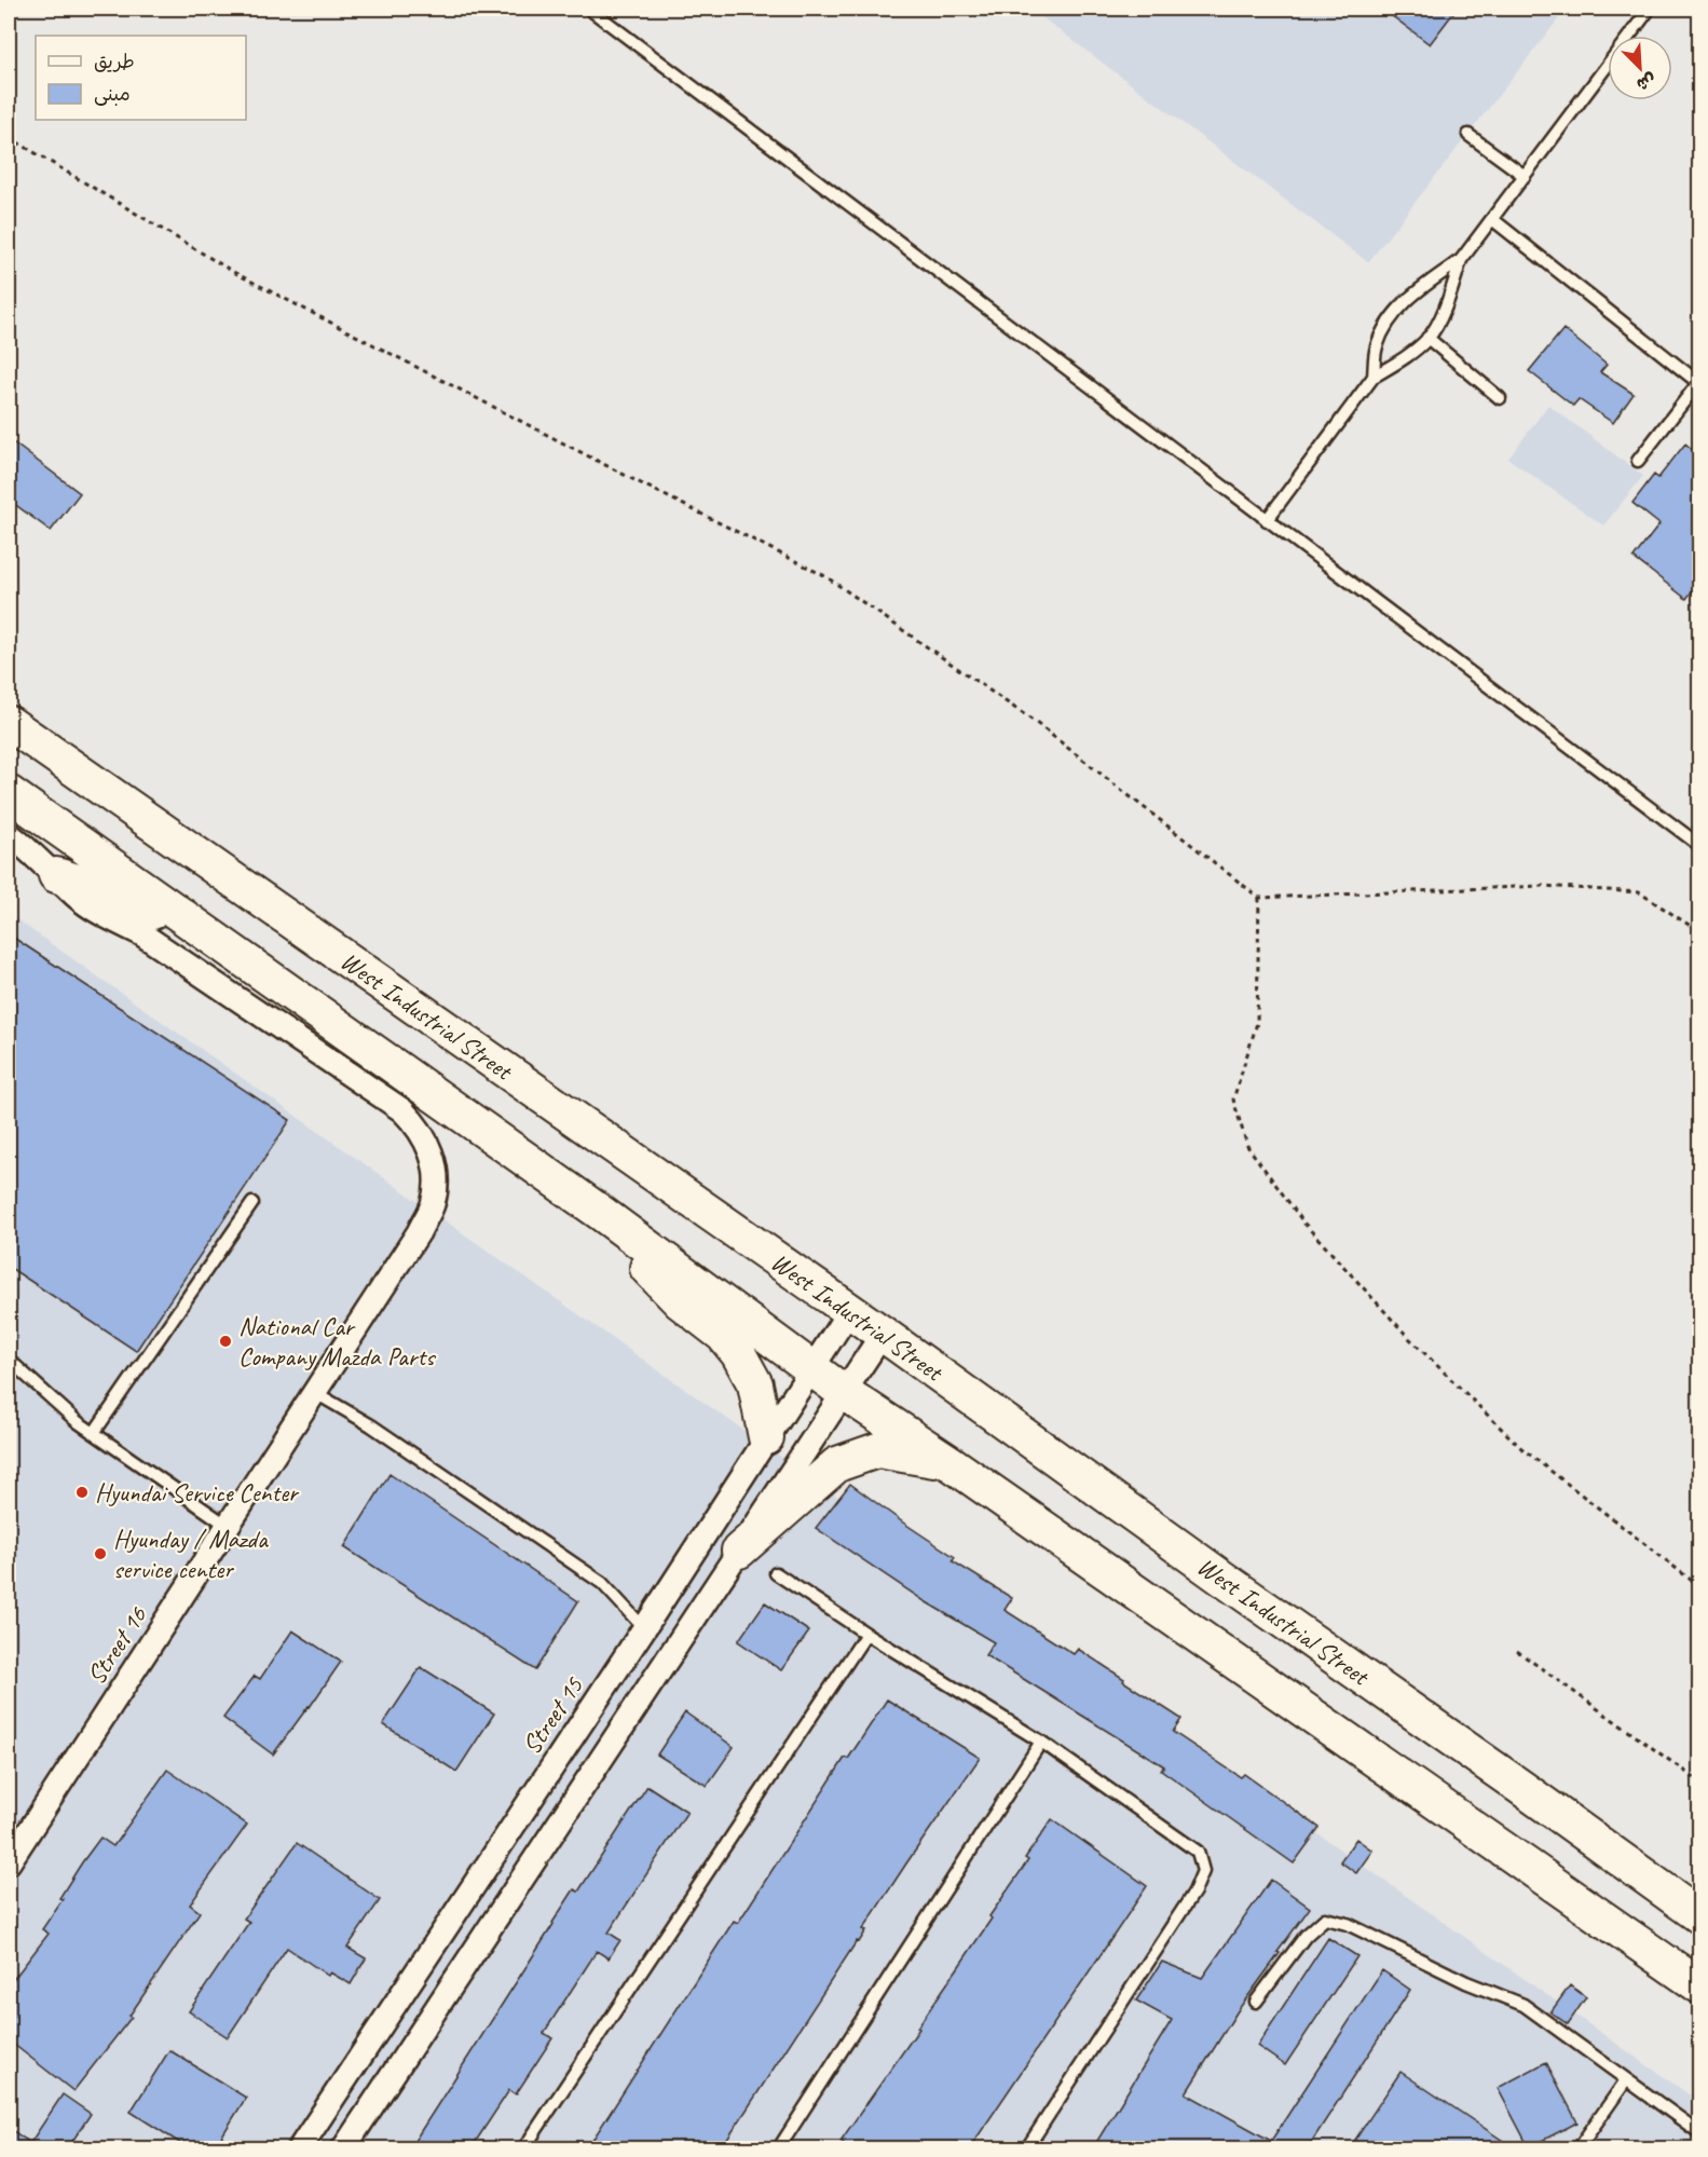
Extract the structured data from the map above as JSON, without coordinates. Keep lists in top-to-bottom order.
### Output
{
  "streets": {
    "main road": ["West Industrial Street"],
    "street": ["Street 16", "Street 15"]
  },
  "crossings": [
    ["West Industrial Street", "Street 15"]
  ],
  "places": ["National Car Company Mazda Parts", "Hyundai Service Center", "Hyunday / Mazda service center"],
  "legend": ["طريق", "مبنى"],
  "north": "bottom right"
}
